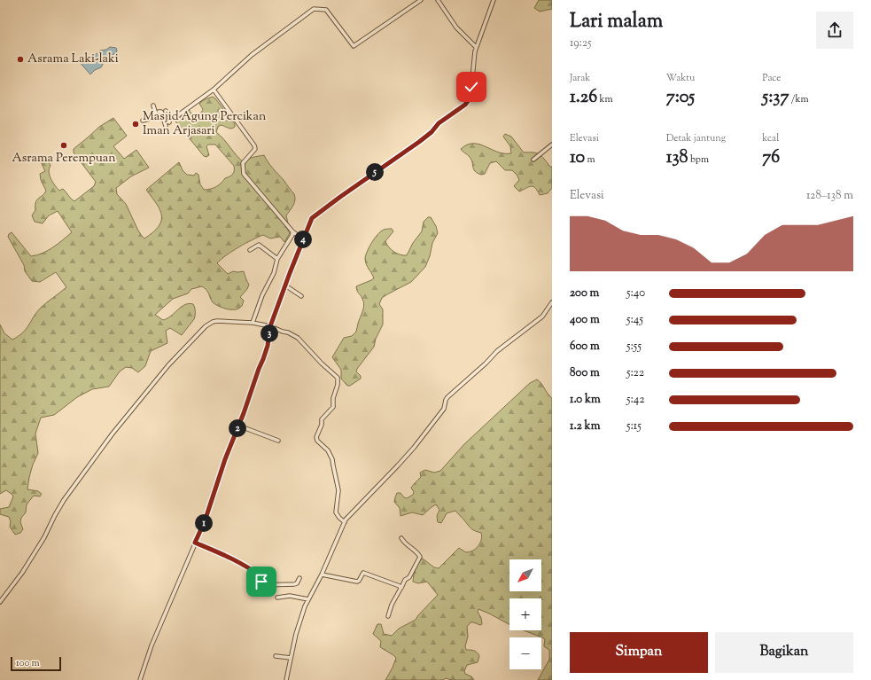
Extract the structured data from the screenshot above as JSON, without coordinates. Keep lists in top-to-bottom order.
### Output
{
  "places": ["Asrama Laki-laki", "Masjid Agung Percikan Iman Arjasari", "Asrama Perempuan"],
  "scale_bar": "100 m",
  "north": "bottom left",
  "page": {
    "heading": ["Lari malam", "19:25"],
    "stats": [
      ["Jarak", "1.26 km"],
      ["Waktu", "7:05"],
      ["Pace", "5:37 /km"],
      ["Elevasi", "10 m"],
      ["Detak jantung", "138 bpm"],
      ["kcal", "76"]
    ],
    "pins": [
      "5",
      "4",
      "3",
      "2",
      "1"
    ],
    "chart": ["Elevasi", "128–138 m"],
    "list": [
      {
        "name": "200 m",
        "note": "5:40"
      },
      {
        "name": "400 m",
        "note": "5:45"
      },
      {
        "name": "600 m",
        "note": "5:55"
      },
      {
        "name": "800 m",
        "note": "5:22"
      },
      {
        "name": "1.0 km",
        "note": "5:42"
      },
      {
        "name": "1.2 km",
        "note": "5:15"
      }
    ],
    "map_buttons": ["+", "−"],
    "buttons": ["Simpan", "Bagikan"],
    "scale": "100 m"
  }
}
